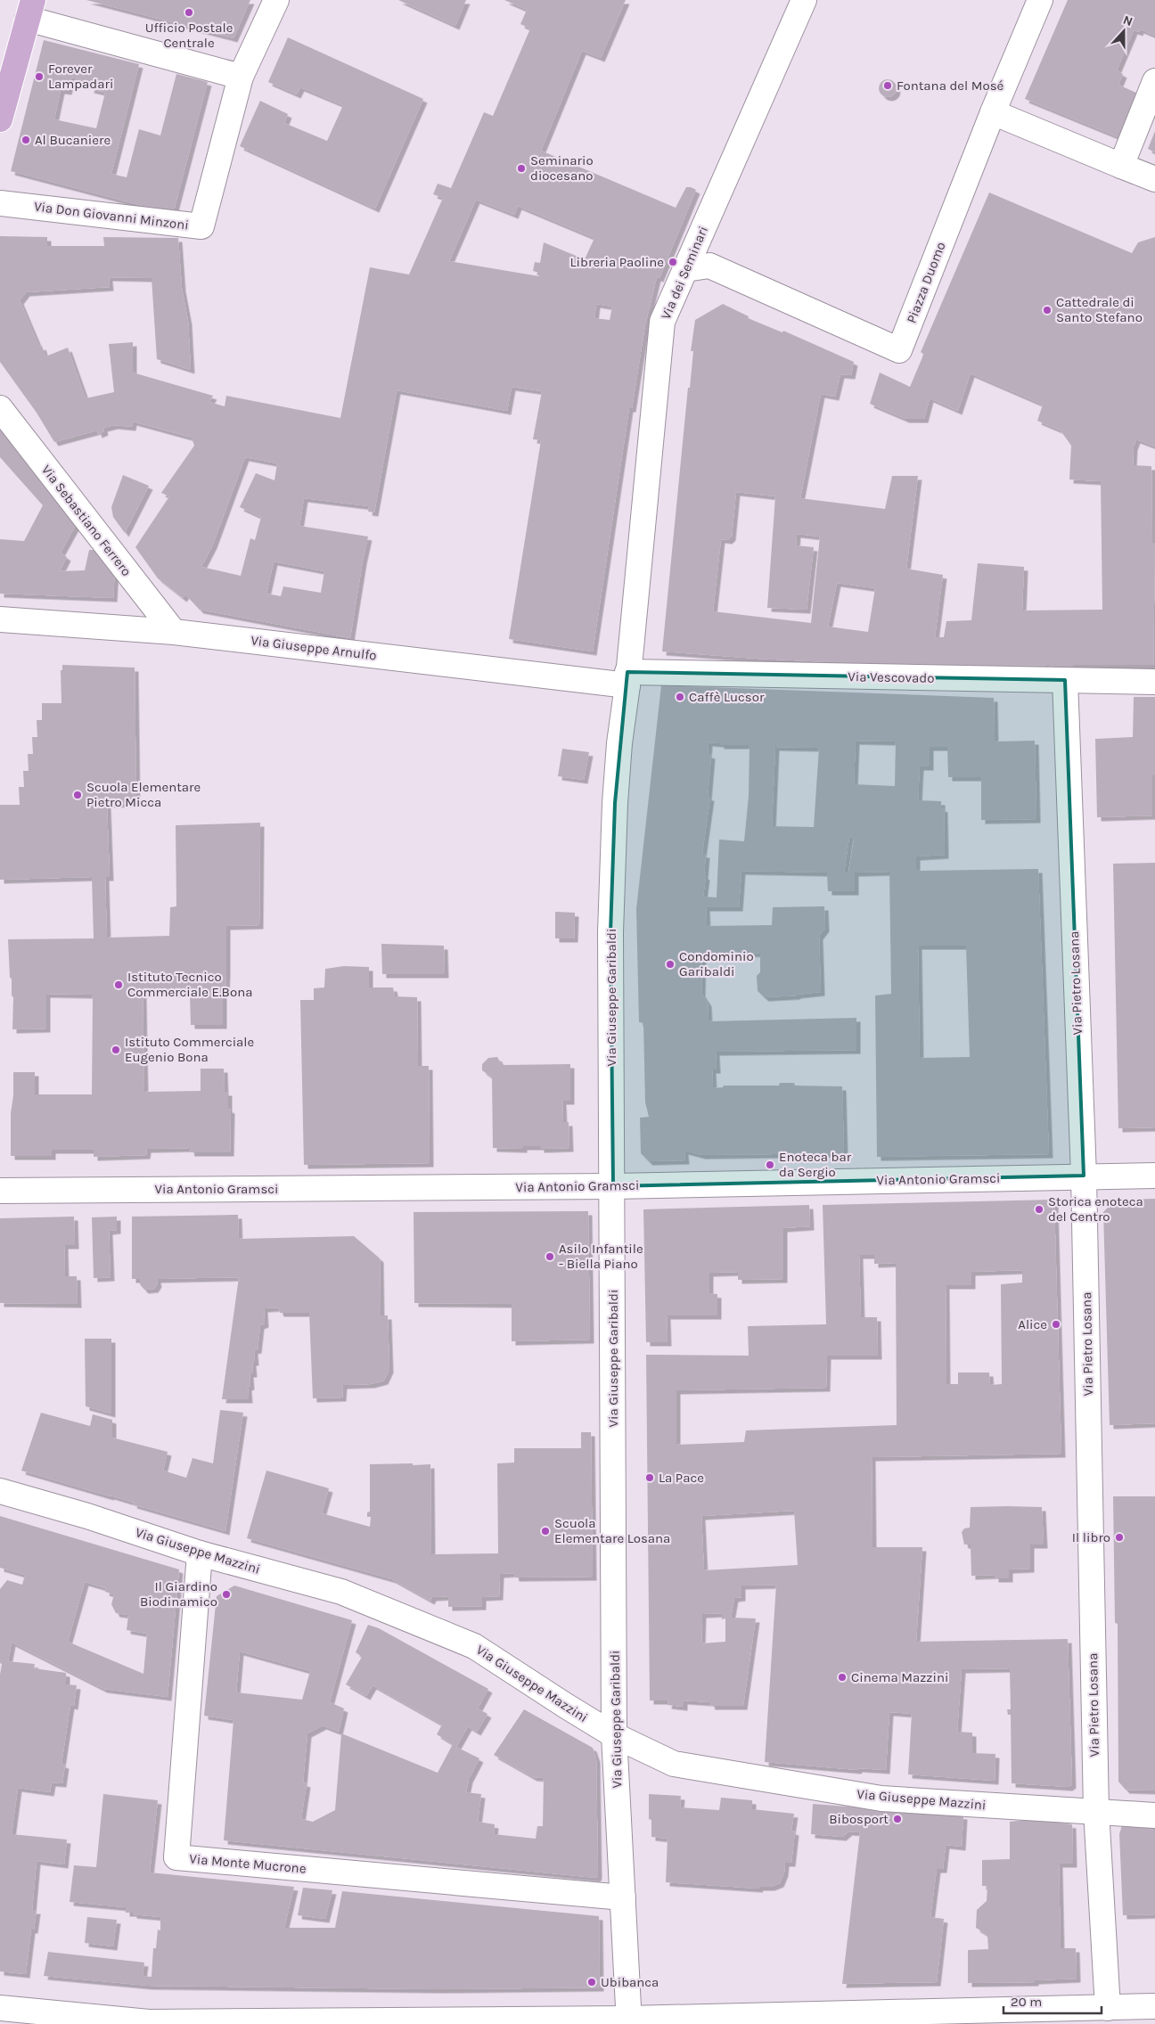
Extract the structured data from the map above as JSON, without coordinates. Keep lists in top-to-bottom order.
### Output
{
  "streets": {
    "street": [
      "Via Don Giovanni Minzoni",
      "Via dei Seminari",
      "Piazza Duomo",
      "Via Sebastiano Ferrero",
      "Via Giuseppe Arnulfo",
      "Via Vescovado",
      "Via Pietro Losana",
      "Via Giuseppe Garibaldi",
      "Via Antonio Gramsci",
      "Via Giuseppe Mazzini",
      "Via Monte Mucrone"
    ]
  },
  "crossings": [
    ["Via dei Seminari", "Piazza Duomo"],
    ["Via dei Seminari", "Via Giuseppe Arnulfo"],
    ["Via dei Seminari", "Via Vescovado"],
    ["Via dei Seminari", "Via Giuseppe Garibaldi"],
    ["Via Sebastiano Ferrero", "Via Giuseppe Arnulfo"],
    ["Via Giuseppe Arnulfo", "Via Vescovado"],
    ["Via Giuseppe Arnulfo", "Via Giuseppe Garibaldi"],
    ["Via Vescovado", "Via Pietro Losana"],
    ["Via Vescovado", "Via Giuseppe Garibaldi"],
    ["Via Pietro Losana", "Via Antonio Gramsci"],
    ["Via Pietro Losana", "Via Giuseppe Mazzini"],
    ["Via Giuseppe Garibaldi", "Via Antonio Gramsci"],
    ["Via Giuseppe Garibaldi", "Via Giuseppe Mazzini"],
    ["Via Giuseppe Garibaldi", "Via Monte Mucrone"],
    ["Via Giuseppe Mazzini", "Via Monte Mucrone"]
  ],
  "places": [
    "Ufficio Postale Centrale",
    "Forever Lampadari",
    "Fontana del Mosé",
    "Al Bucaniere",
    "Seminario diocesano",
    "Libreria Paoline",
    "Cattedrale di Santo Stefano",
    "Caffè Lucsor",
    "Scuola Elementare Pietro Micca",
    "Condominio Garibaldi",
    "Istituto Tecnico Commerciale E.Bona",
    "Istituto Commerciale Eugenio Bona",
    "Enoteca bar da Sergio",
    "Storica enoteca del Centro",
    "Asilo Infantile - Biella Piano",
    "Alice",
    "La Pace",
    "Scuola Elementare Losana",
    "Il libro",
    "Il Giardino Biodinamico",
    "Cinema Mazzini",
    "Bibosport",
    "Ubibanca"
  ],
  "scale_bar": "20 m",
  "north": "top"
}
